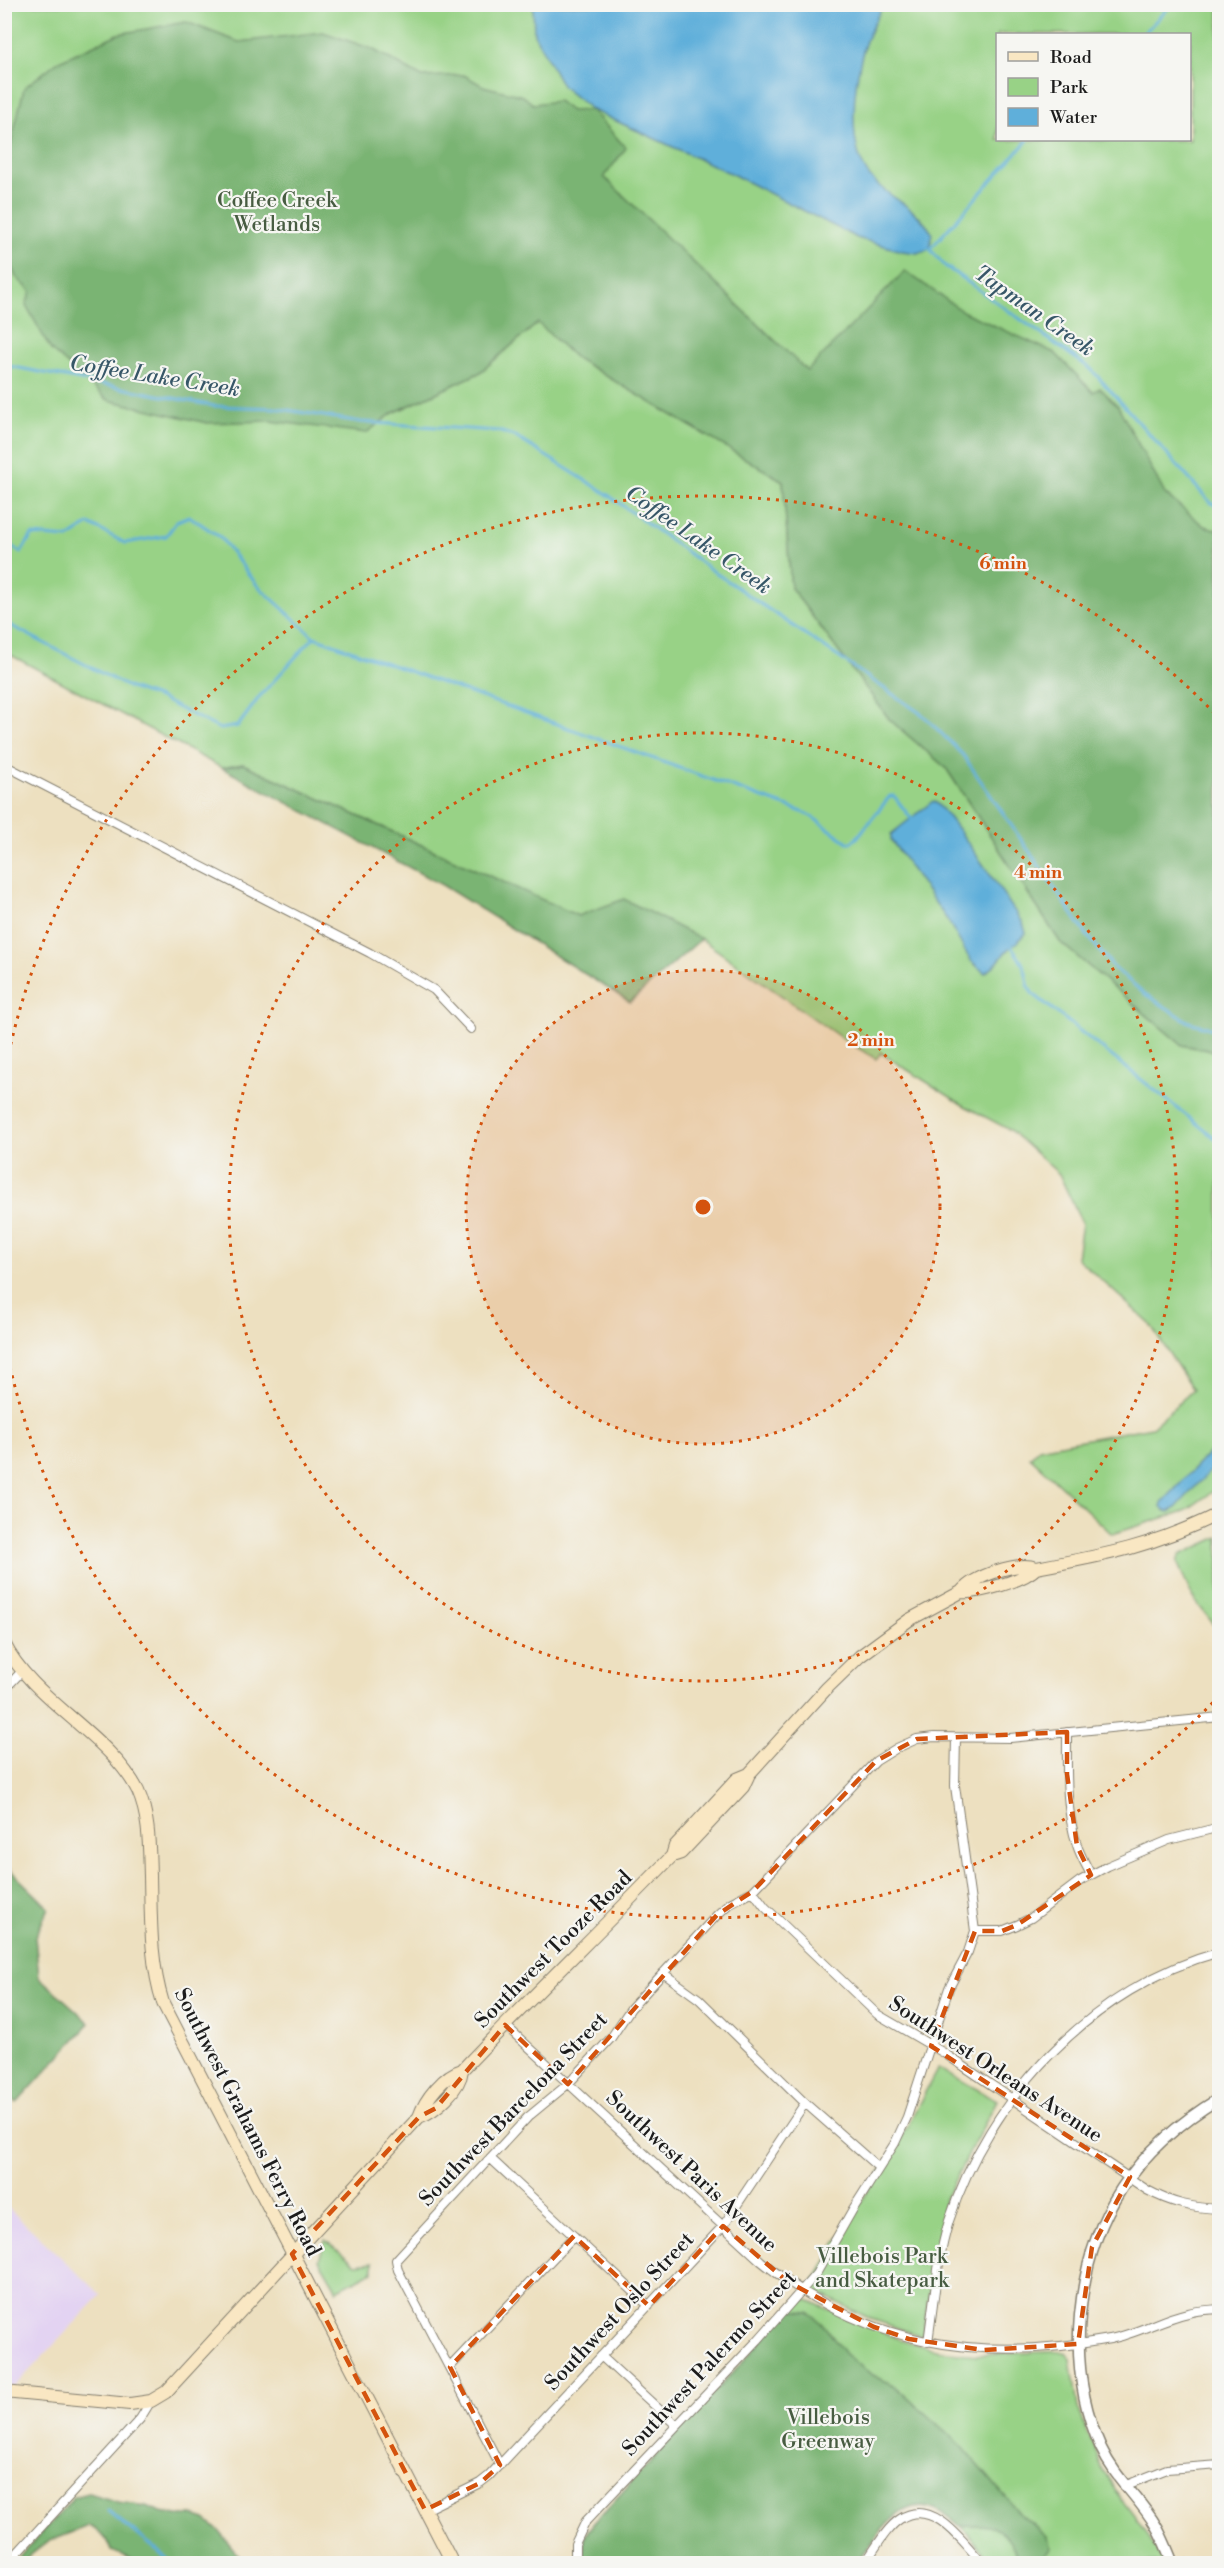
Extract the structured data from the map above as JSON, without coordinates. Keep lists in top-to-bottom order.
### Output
{
  "streets": {
    "main road": ["Southwest Tooze Road", "Southwest Grahams Ferry Road"],
    "street": [
      "Southwest Orleans Avenue",
      "Southwest Barcelona Street",
      "Southwest Paris Avenue",
      "Southwest Oslo Street",
      "Southwest Palermo Street"
    ]
  },
  "crossings": [
    ["Southwest Tooze Road", "Southwest Grahams Ferry Road"],
    ["Southwest Tooze Road", "Southwest Paris Avenue"],
    ["Southwest Orleans Avenue", "Southwest Barcelona Street"],
    ["Southwest Orleans Avenue", "Southwest Palermo Street"],
    ["Southwest Barcelona Street", "Southwest Paris Avenue"],
    ["Southwest Barcelona Street", "Southwest Palermo Street"],
    ["Southwest Grahams Ferry Road", "Southwest Oslo Street"],
    ["Southwest Paris Avenue", "Southwest Oslo Street"],
    ["Southwest Paris Avenue", "Southwest Palermo Street"]
  ],
  "water": ["Tapman Creek", "Coffee Lake Creek"],
  "parks": ["Coffee Creek Wetlands", "Villebois Park and Skatepark", "Villebois Greenway"],
  "legend": ["Road", "Park", "Water"],
  "rings": ["6 min", "4 min", "2 min"]
}
